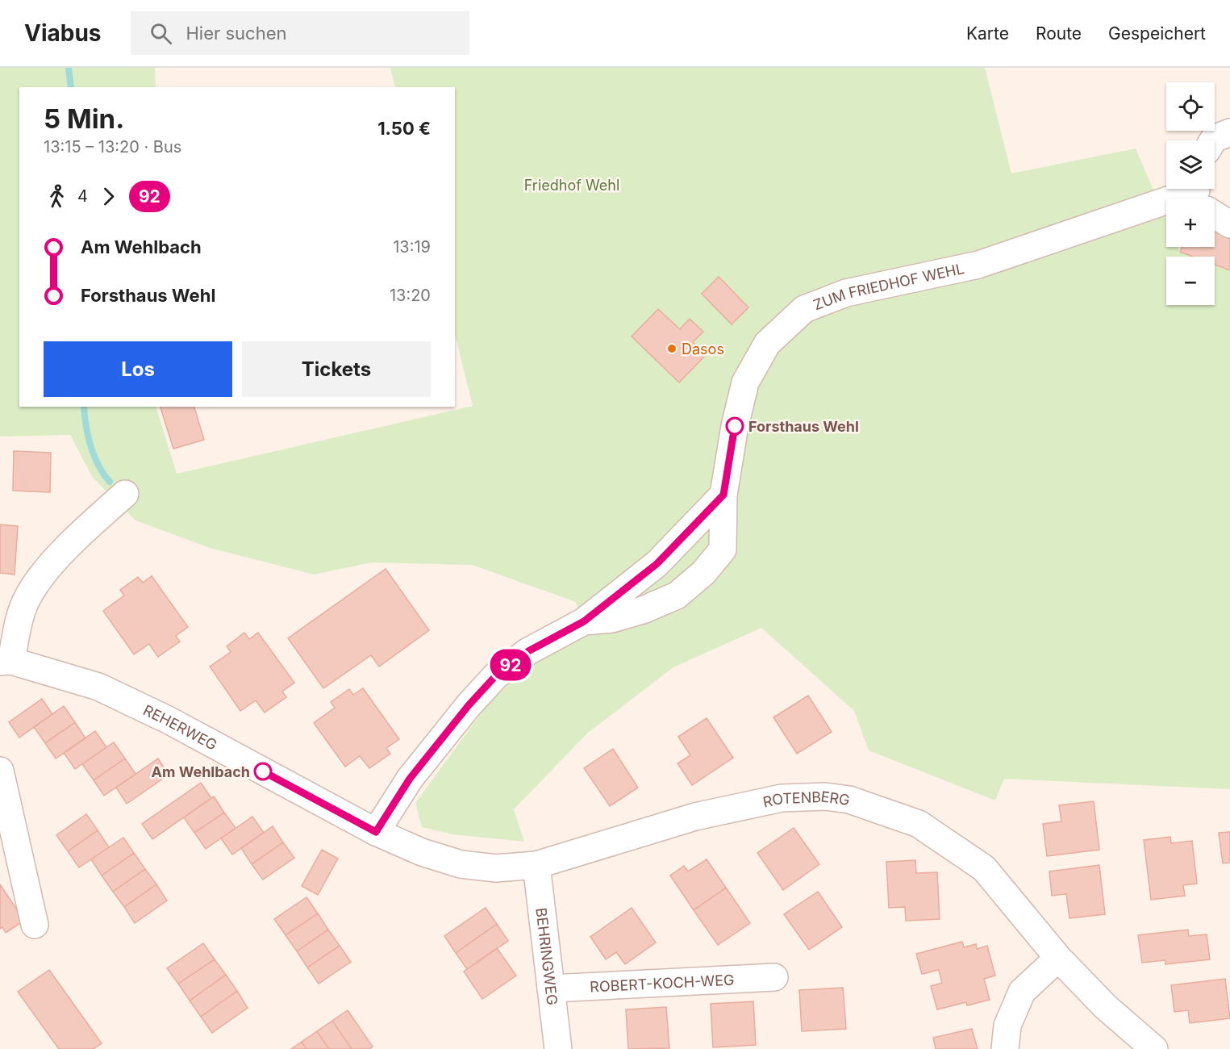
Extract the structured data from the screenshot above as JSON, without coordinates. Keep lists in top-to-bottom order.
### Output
{
  "streets": {
    "street": [
      "ZUM FRIEDHOF WEHL",
      "REHERWEG",
      "ROTENBERG",
      "BEHRINGWEG",
      "ROBERT-KOCH-WEG"
    ]
  },
  "crossings": [
    ["REHERWEG", "ROTENBERG"],
    ["ROTENBERG", "BEHRINGWEG"],
    ["BEHRINGWEG", "ROBERT-KOCH-WEG"]
  ],
  "parks": ["Friedhof Wehl"],
  "places": ["Dasos", "Forsthaus Wehl", "Am Wehlbach"],
  "lines": ["bus line 92"],
  "page": {
    "header": "Viabus",
    "search": "Hier suchen",
    "nav": ["Karte", "Route", "Gespeichert"],
    "on_map": "92",
    "map_buttons": ["+", "−"],
    "heading": ["5 Min.", "13:15 – 13:20 · Bus", "1.50 €"],
    "legs": ["4", "92"],
    "list": [
      {
        "name": "Am Wehlbach",
        "value": "13:19"
      },
      {
        "name": "Forsthaus Wehl",
        "value": "13:20"
      }
    ],
    "buttons": ["Los", "Tickets"]
  }
}
